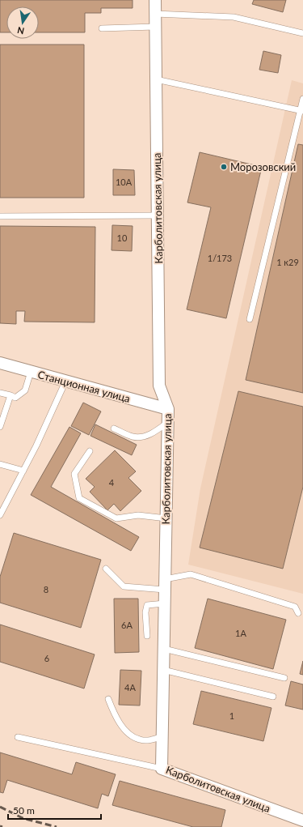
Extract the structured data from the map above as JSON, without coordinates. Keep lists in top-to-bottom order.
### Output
{
  "streets": {
    "street": ["Карболитовская улица", "Станционная улица"]
  },
  "crossings": [
    ["Карболитовская улица", "Станционная улица"]
  ],
  "places": ["Морозовский"],
  "house_numbers": [
    "10А",
    "10",
    "1/173",
    "1 к29",
    "4",
    "8",
    "6А",
    "1А",
    "6",
    "4А",
    "1"
  ],
  "scale_bar": "50 m",
  "north": "bottom"
}
